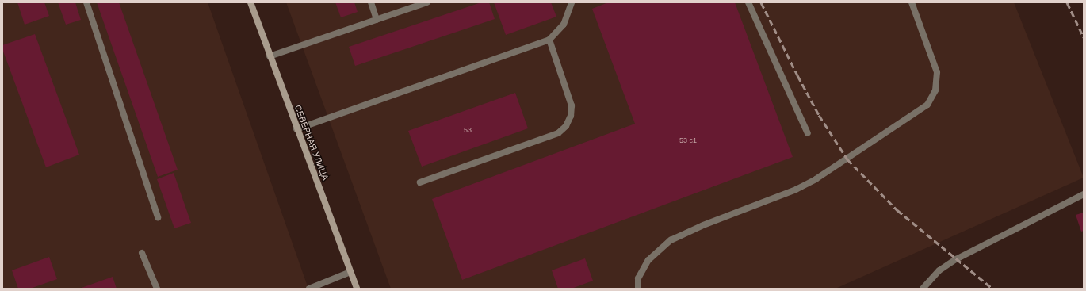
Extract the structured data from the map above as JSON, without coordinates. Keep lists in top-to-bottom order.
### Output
{
  "streets": {
    "main road": ["СЕВЕРНАЯ УЛИЦА"]
  },
  "house_numbers": ["53", "53 с1"]
}
